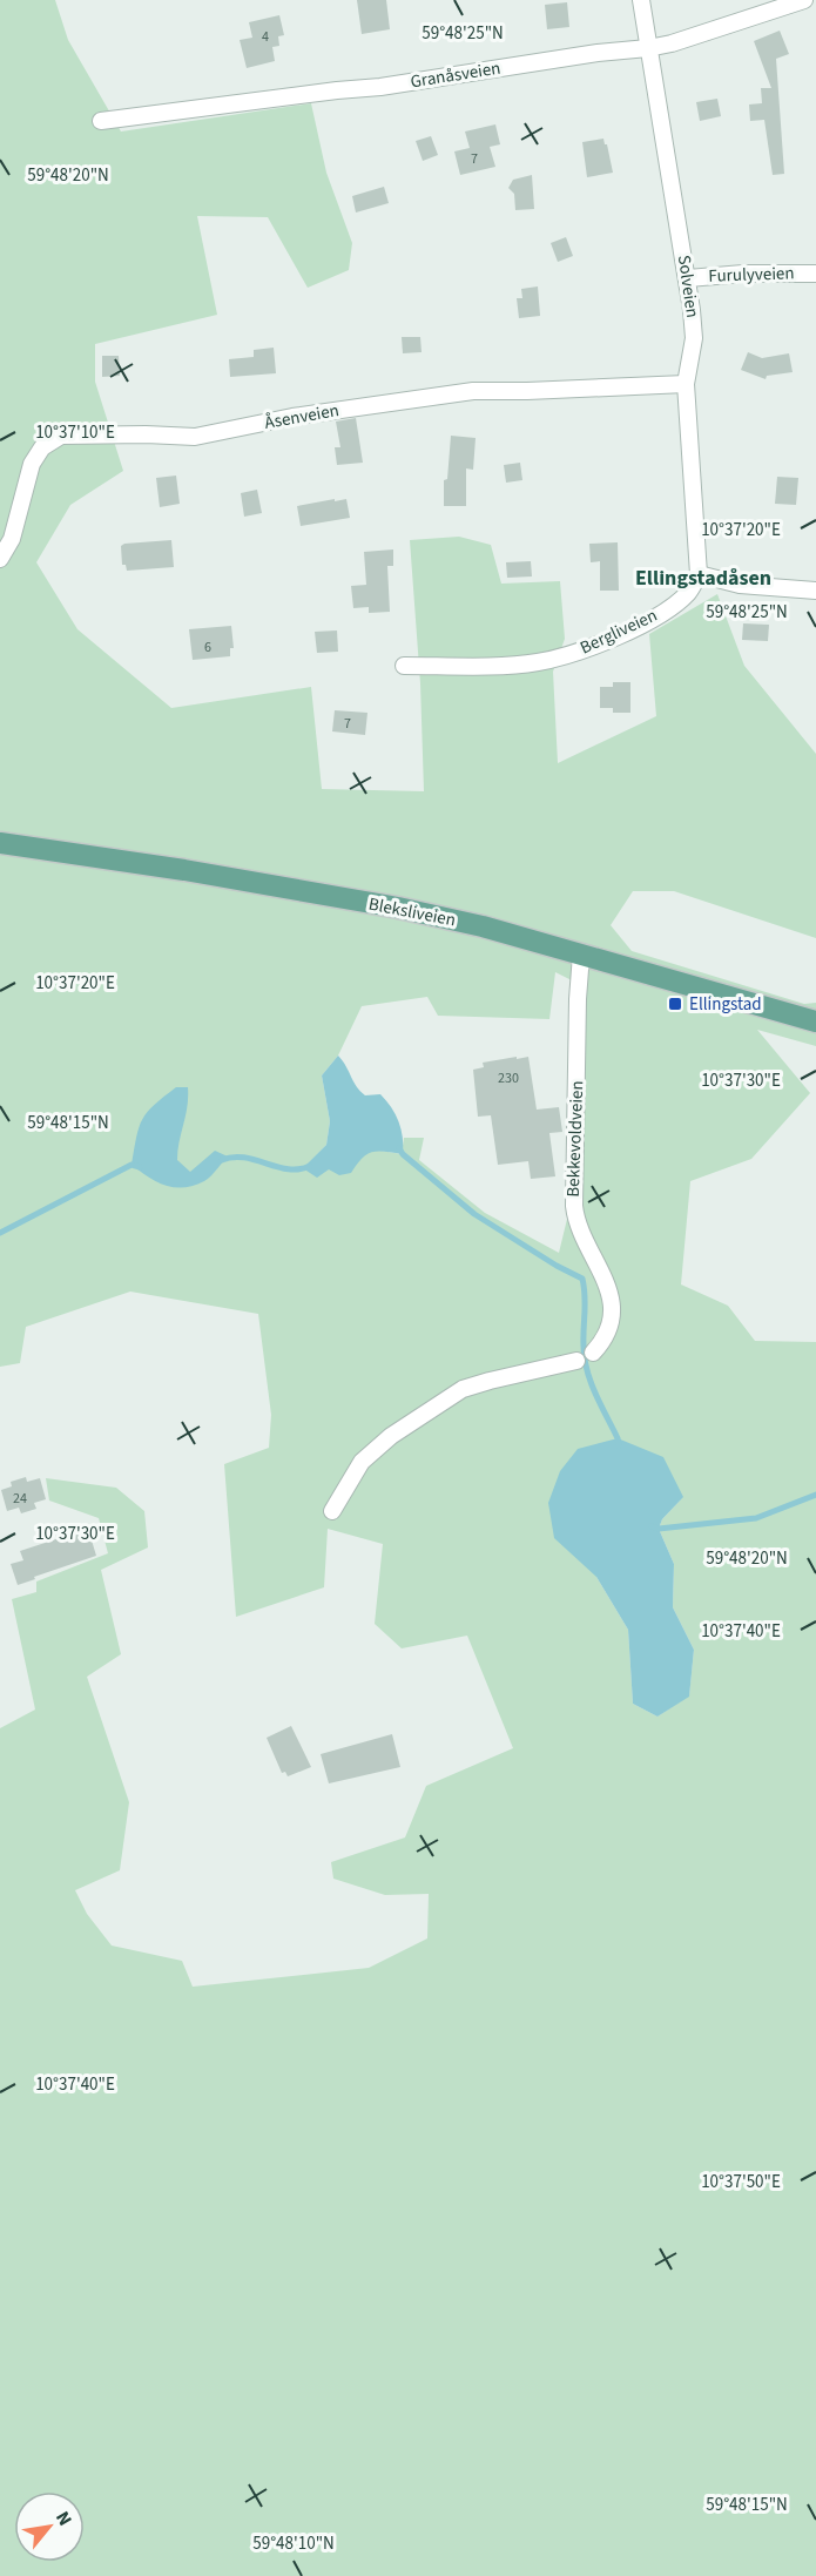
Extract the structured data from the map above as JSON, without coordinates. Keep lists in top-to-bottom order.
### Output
{
  "streets": {
    "main road": ["Bleksliveien"],
    "street": [
      "Granåsveien",
      "Furulyveien",
      "Solveien",
      "Åsenveien",
      "Bergliveien",
      "Bekkevoldveien"
    ]
  },
  "crossings": [
    ["Granåsveien", "Solveien"],
    ["Furulyveien", "Solveien"],
    ["Solveien", "Åsenveien"],
    ["Solveien", "Bergliveien"],
    ["Bleksliveien", "Bekkevoldveien"]
  ],
  "districts": ["Ellingstadåsen"],
  "places": {
    "transit": ["Ellingstad"]
  },
  "house_numbers": [
    "4",
    "7",
    "6",
    "7",
    "230",
    "24"
  ],
  "north": "top right",
  "coordinates": [
    "59°48'25\"N",
    "59°48'20\"N",
    "10°37'10\"E",
    "10°37'20\"E",
    "10°37'30\"E",
    "59°48'15\"N",
    "10°37'40\"E",
    "10°37'50\"E",
    "59°48'10\"N"
  ]
}
